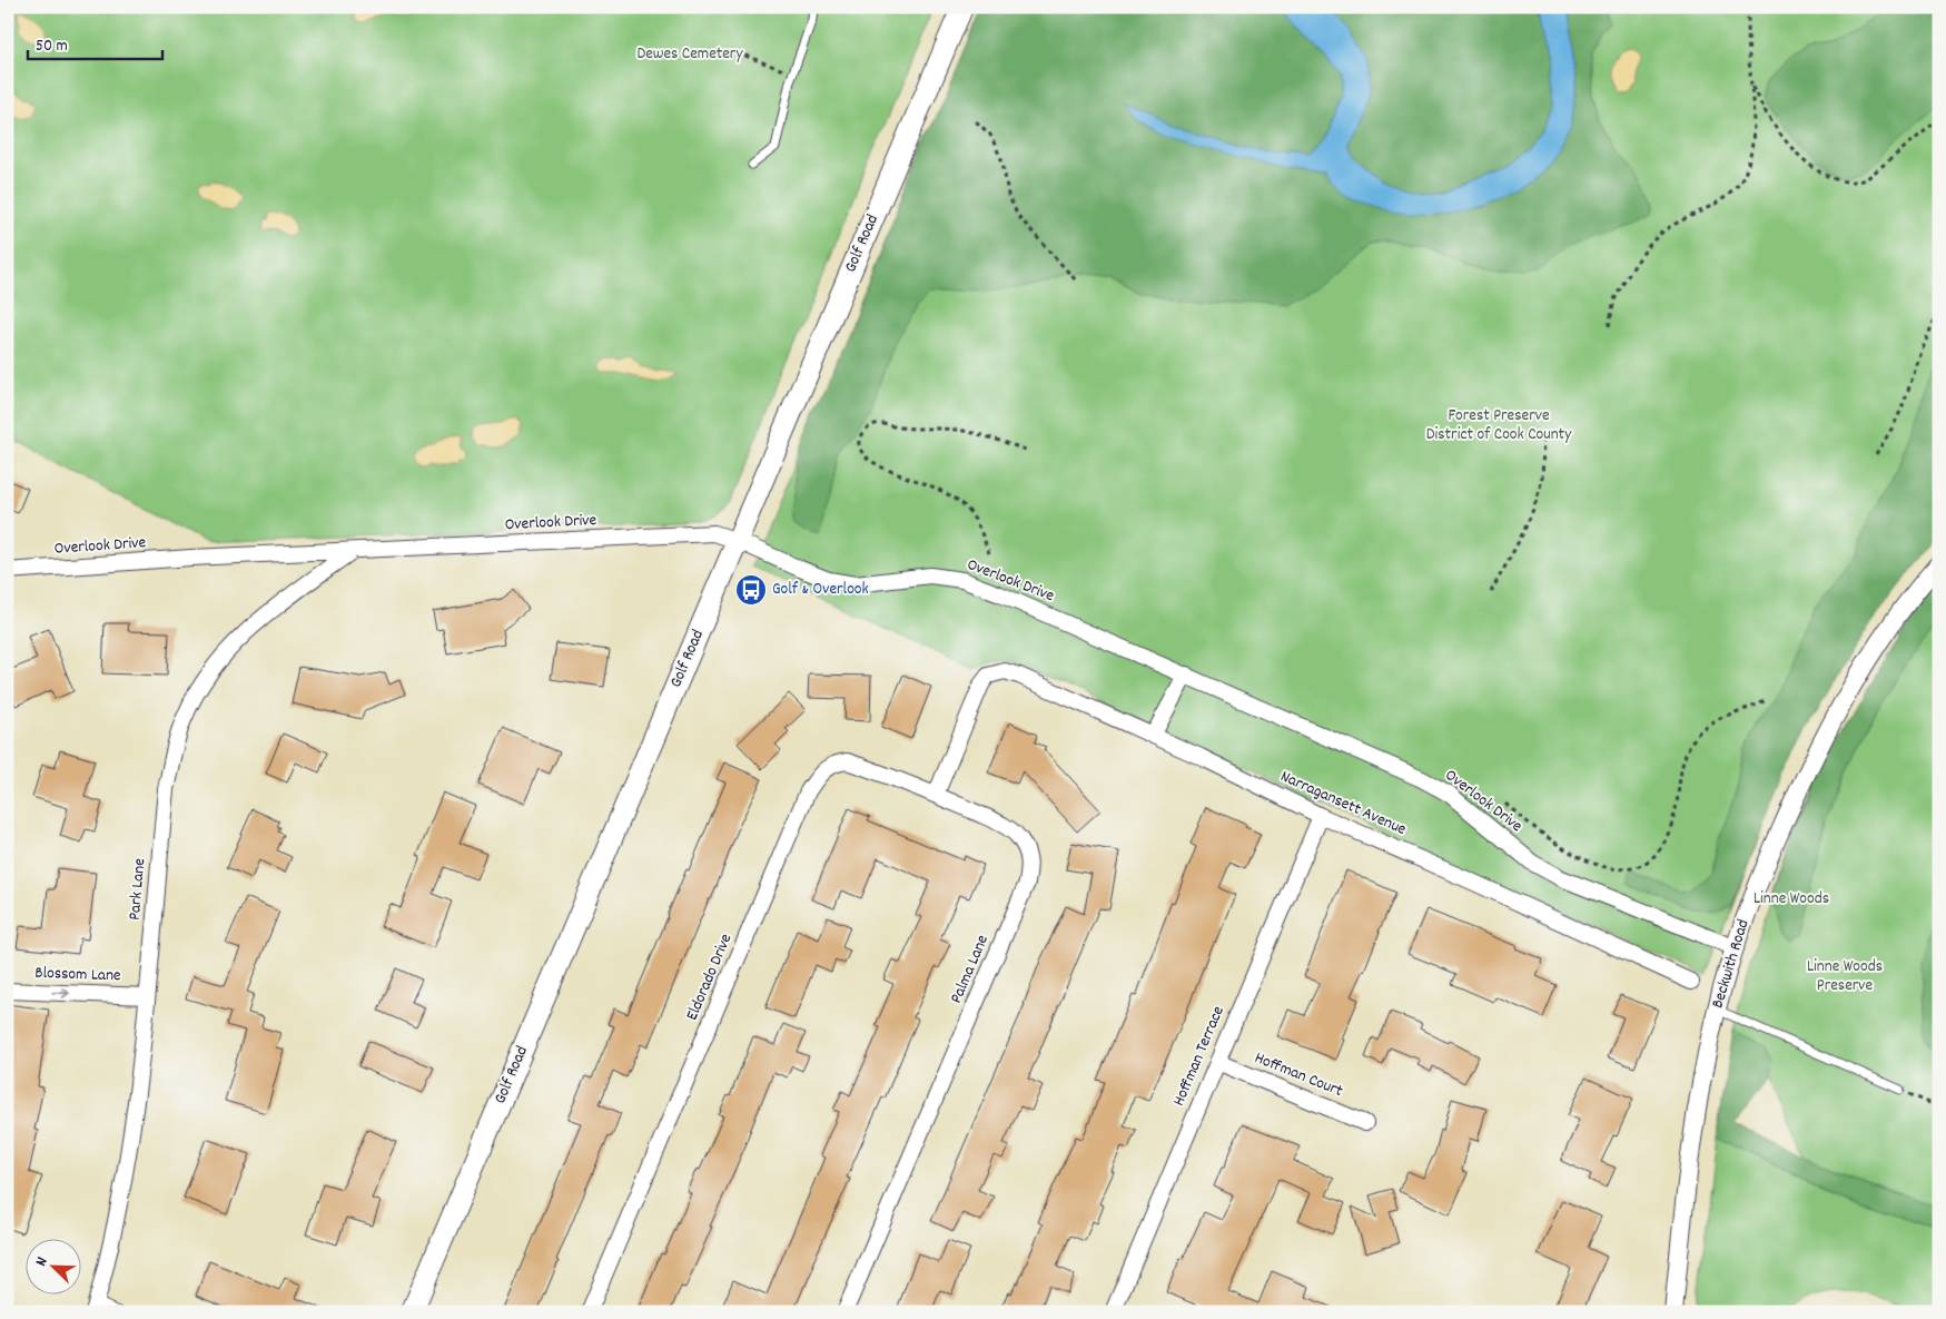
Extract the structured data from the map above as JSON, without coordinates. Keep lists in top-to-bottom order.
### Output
{
  "streets": {
    "main road": ["Golf Road"],
    "street": [
      "Overlook Drive",
      "Narragansett Avenue",
      "Park Lane",
      "Beckwith Road",
      "Palma Lane",
      "Blossom Lane",
      "Eldorado Drive",
      "Hoffman Terrace",
      "Hoffman Court"
    ]
  },
  "crossings": [
    ["Golf Road", "Overlook Drive"],
    ["Overlook Drive", "Park Lane"],
    ["Overlook Drive", "Beckwith Road"],
    ["Narragansett Avenue", "Palma Lane"],
    ["Narragansett Avenue", "Eldorado Drive"],
    ["Narragansett Avenue", "Hoffman Terrace"],
    ["Park Lane", "Blossom Lane"],
    ["Palma Lane", "Eldorado Drive"],
    ["Hoffman Terrace", "Hoffman Court"]
  ],
  "one_way": ["Blossom Lane"],
  "parks": [
    "Dewes Cemetery",
    "Forest Preserve District of Cook County",
    "Linne Woods",
    "Linne Woods Preserve"
  ],
  "places": {
    "bus stop": ["Golf & Overlook"]
  },
  "scale_bar": "50 m",
  "north": "top left"
}
